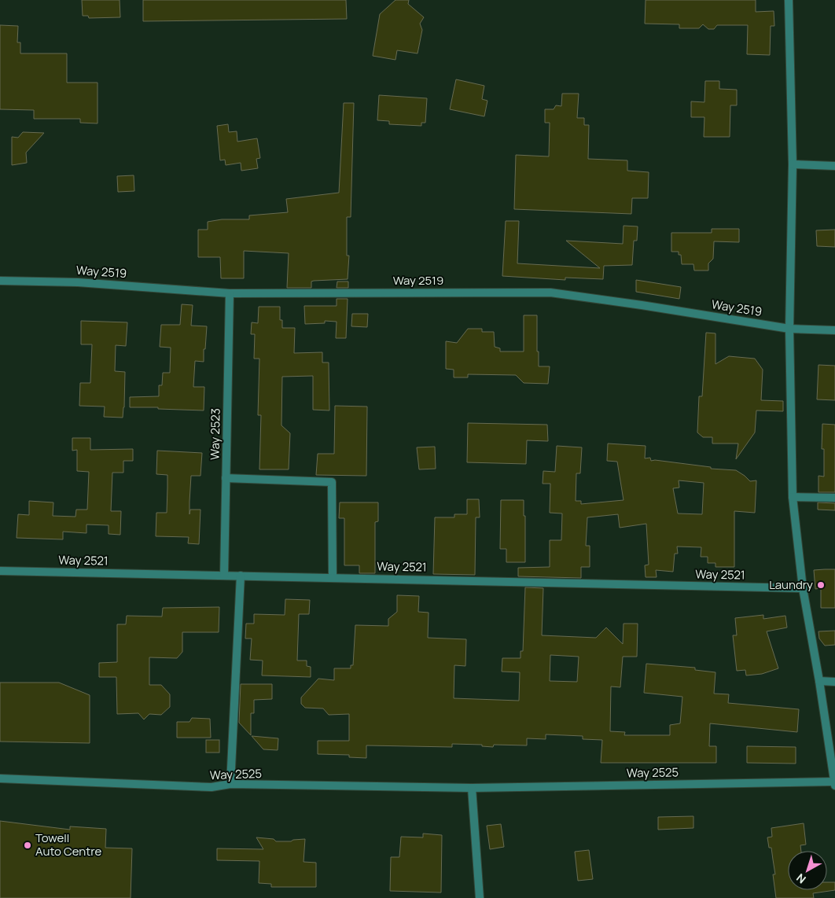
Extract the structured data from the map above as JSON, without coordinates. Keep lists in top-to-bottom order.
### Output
{
  "streets": {
    "street": [
      "Way 2519",
      "Way 2523",
      "Way 2521",
      "Way 2525"
    ]
  },
  "crossings": [
    ["Way 2519", "Way 2523"],
    ["Way 2523", "Way 2521"]
  ],
  "places": ["Laundry", "Towell Auto Centre"],
  "north": "bottom left"
}
